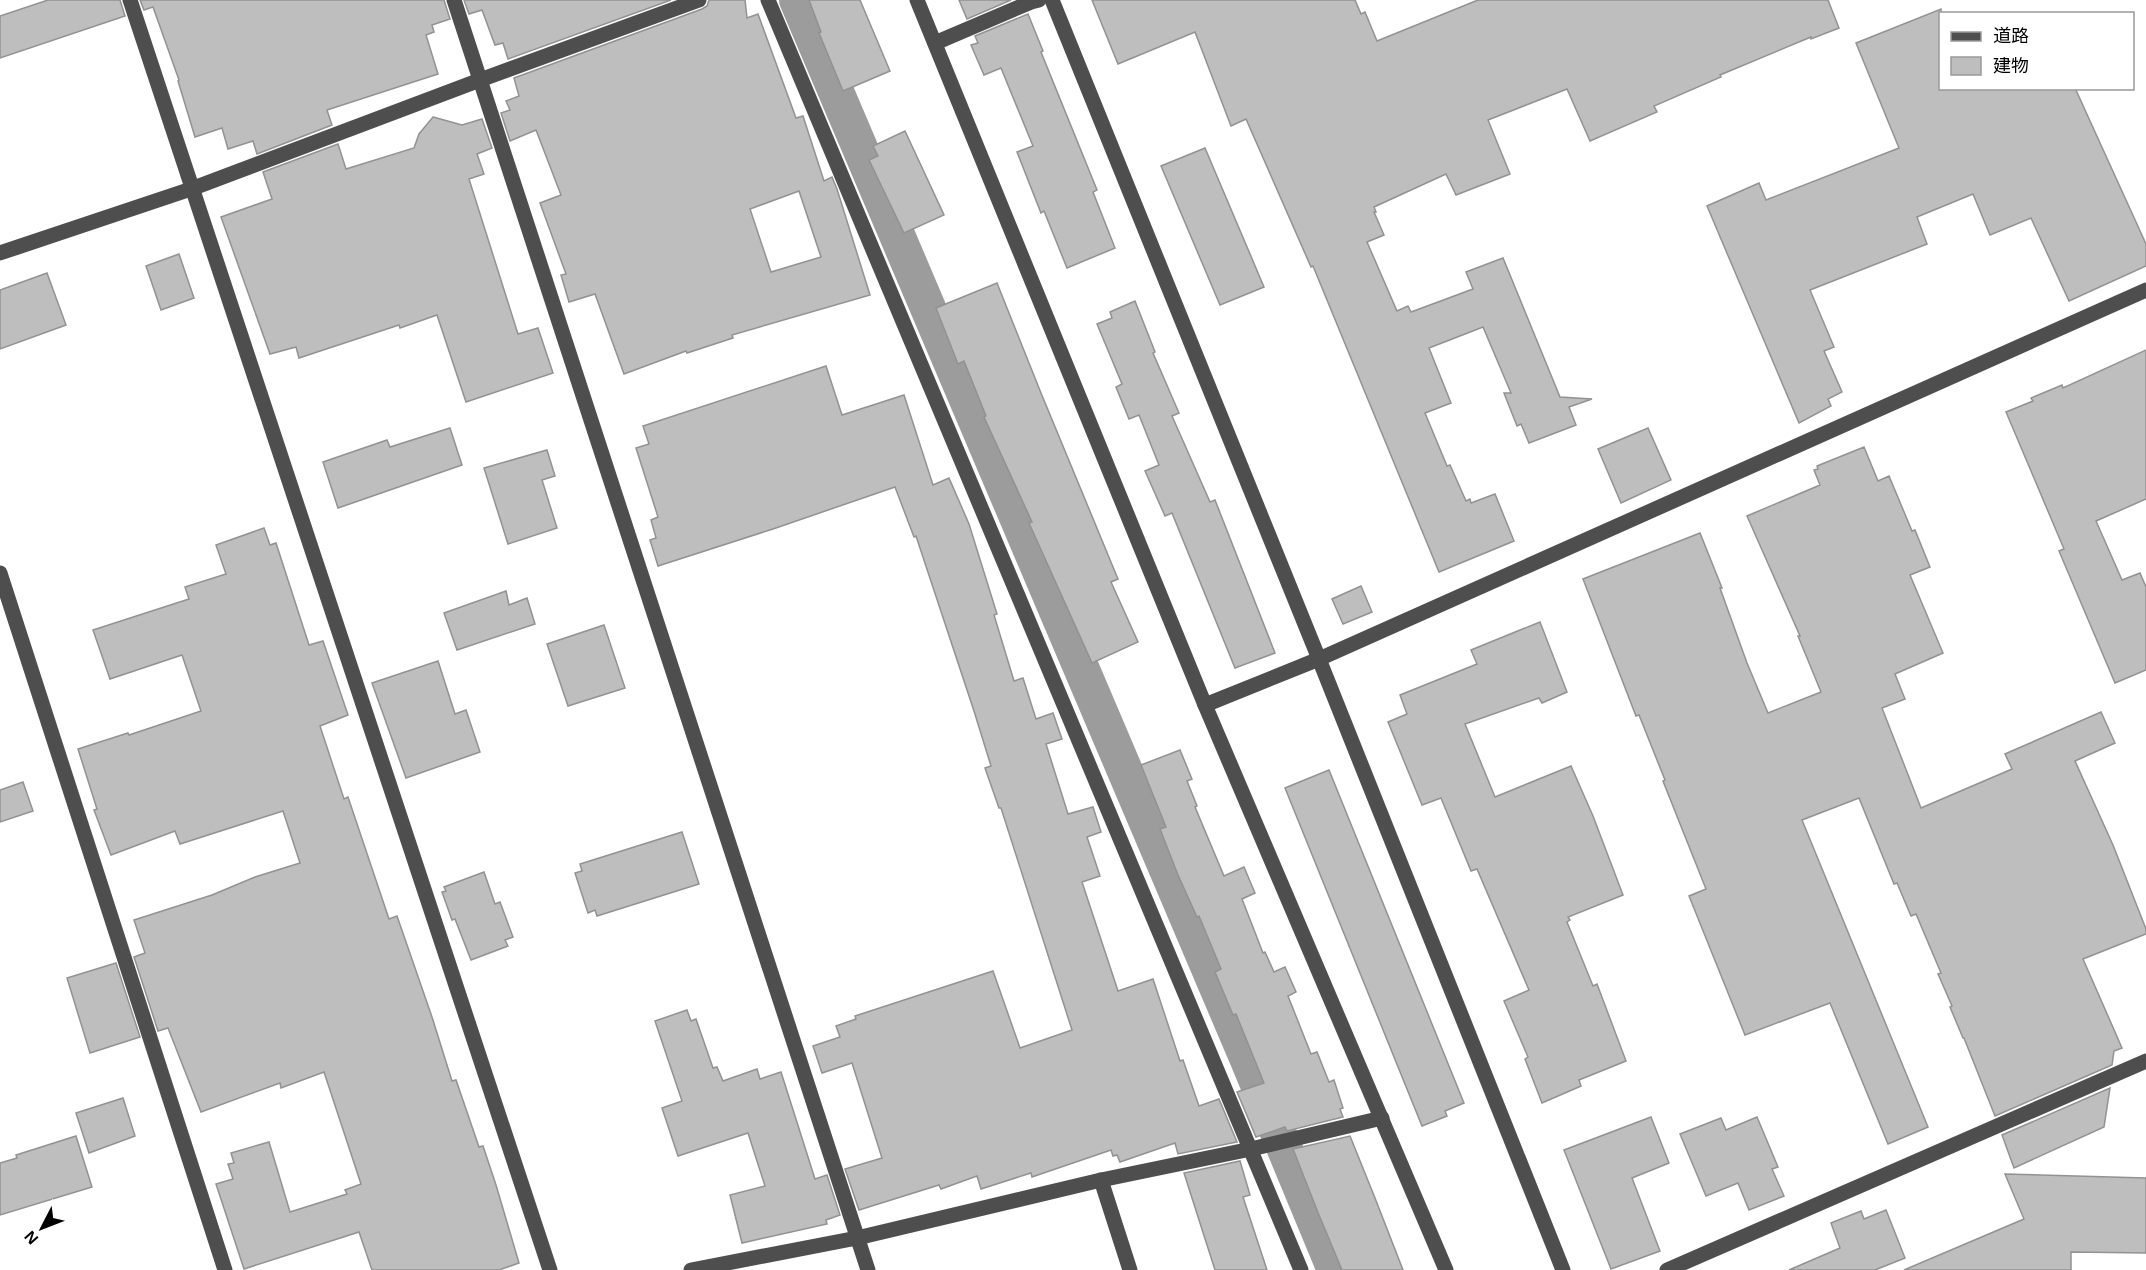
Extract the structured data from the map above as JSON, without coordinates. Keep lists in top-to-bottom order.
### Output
{
  "legend": ["道路", "建物"],
  "north": "bottom left"
}
